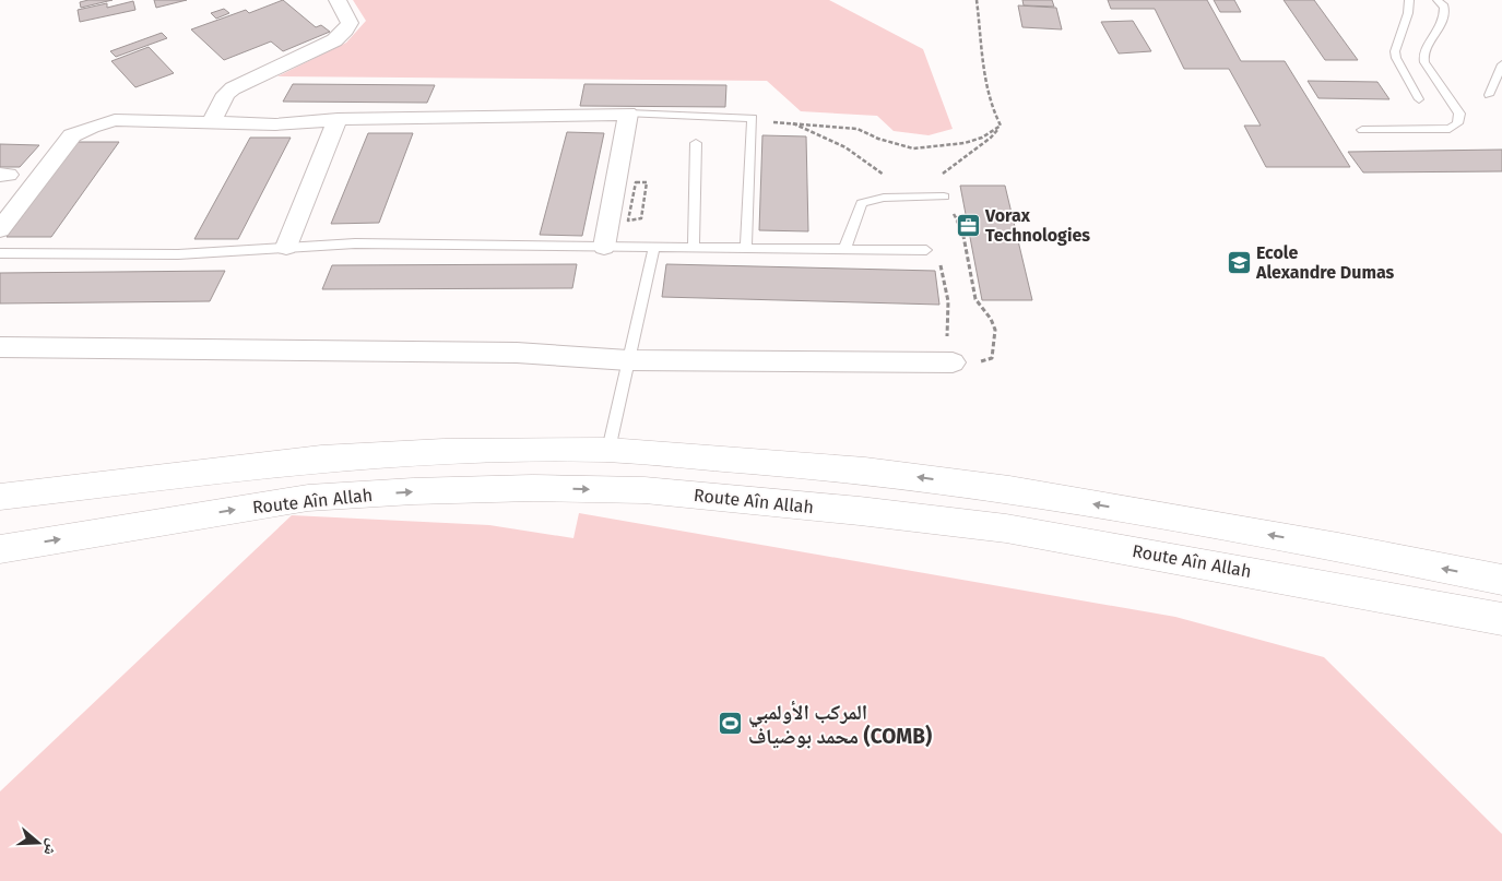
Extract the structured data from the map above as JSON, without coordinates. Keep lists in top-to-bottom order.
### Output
{
  "streets": {
    "main road": ["Route Aîn Allah"]
  },
  "places": {
    "office": ["Vorax Technologies"],
    "school or university": ["Ecole Alexandre Dumas"],
    "sports": ["المركب الأولمبي محمد بوضياف (COMB)"]
  },
  "north": "right"
}
